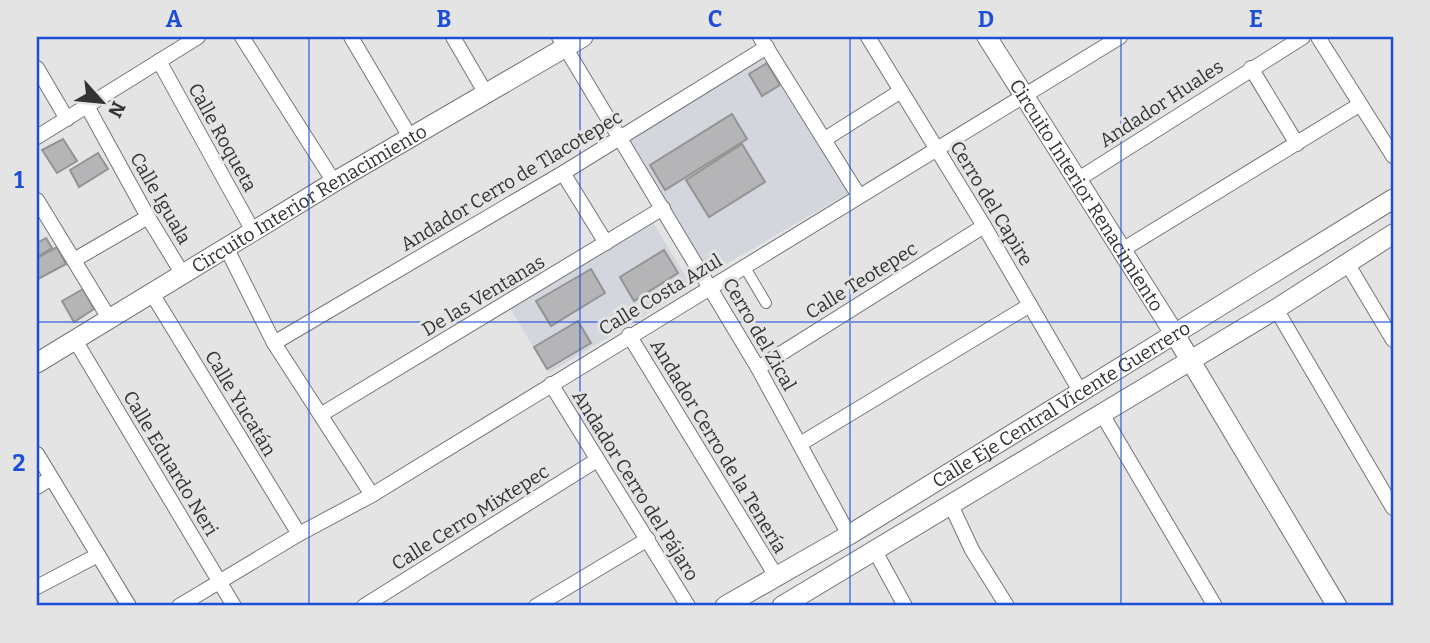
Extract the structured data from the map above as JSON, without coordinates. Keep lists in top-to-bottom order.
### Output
{
  "streets": {
    "main road": ["Circuito Interior Renacimiento", "Calle Eje Central Vicente Guerrero"],
    "street": [
      "Andador Huales",
      "Calle Roqueta",
      "Andador Cerro de Tlacotepec",
      "Calle Iguala",
      "Cerro del Capire",
      "Calle Teotepec",
      "Calle Costa Azul",
      "De las Ventanas",
      "Cerro del Zical",
      "Calle Yucatán",
      "Andador Cerro de la Tenería",
      "Calle Eduardo Neri",
      "Andador Cerro del Pájaro",
      "Calle Cerro Mixtepec"
    ]
  },
  "crossings": [
    ["Andador Huales", "Circuito Interior Renacimiento"],
    ["Calle Roqueta", "Circuito Interior Renacimiento"],
    ["Andador Cerro de Tlacotepec", "Cerro del Zical"],
    ["Circuito Interior Renacimiento", "Calle Iguala"],
    ["Circuito Interior Renacimiento", "Calle Costa Azul"],
    ["Circuito Interior Renacimiento", "Cerro del Zical"],
    ["Circuito Interior Renacimiento", "Calle Yucatán"],
    ["Circuito Interior Renacimiento", "Calle Eje Central Vicente Guerrero"],
    ["Circuito Interior Renacimiento", "Calle Eduardo Neri"],
    ["Cerro del Capire", "Calle Teotepec"],
    ["Cerro del Capire", "Calle Costa Azul"],
    ["Cerro del Capire", "Calle Eje Central Vicente Guerrero"],
    ["Calle Teotepec", "Cerro del Zical"],
    ["Calle Costa Azul", "Cerro del Zical"],
    ["Calle Costa Azul", "Calle Yucatán"],
    ["Calle Costa Azul", "Andador Cerro de la Tenería"],
    ["Calle Costa Azul", "Calle Eduardo Neri"],
    ["Calle Costa Azul", "Andador Cerro del Pájaro"],
    ["De las Ventanas", "Cerro del Zical"],
    ["Cerro del Zical", "Calle Eje Central Vicente Guerrero"],
    ["Calle Eje Central Vicente Guerrero", "Andador Cerro de la Tenería"],
    ["Andador Cerro del Pájaro", "Calle Cerro Mixtepec"]
  ],
  "north": "bottom right",
  "grid": {
    "columns": [
      "A",
      "B",
      "C",
      "D",
      "E"
    ],
    "rows": ["1", "2"]
  }
}
